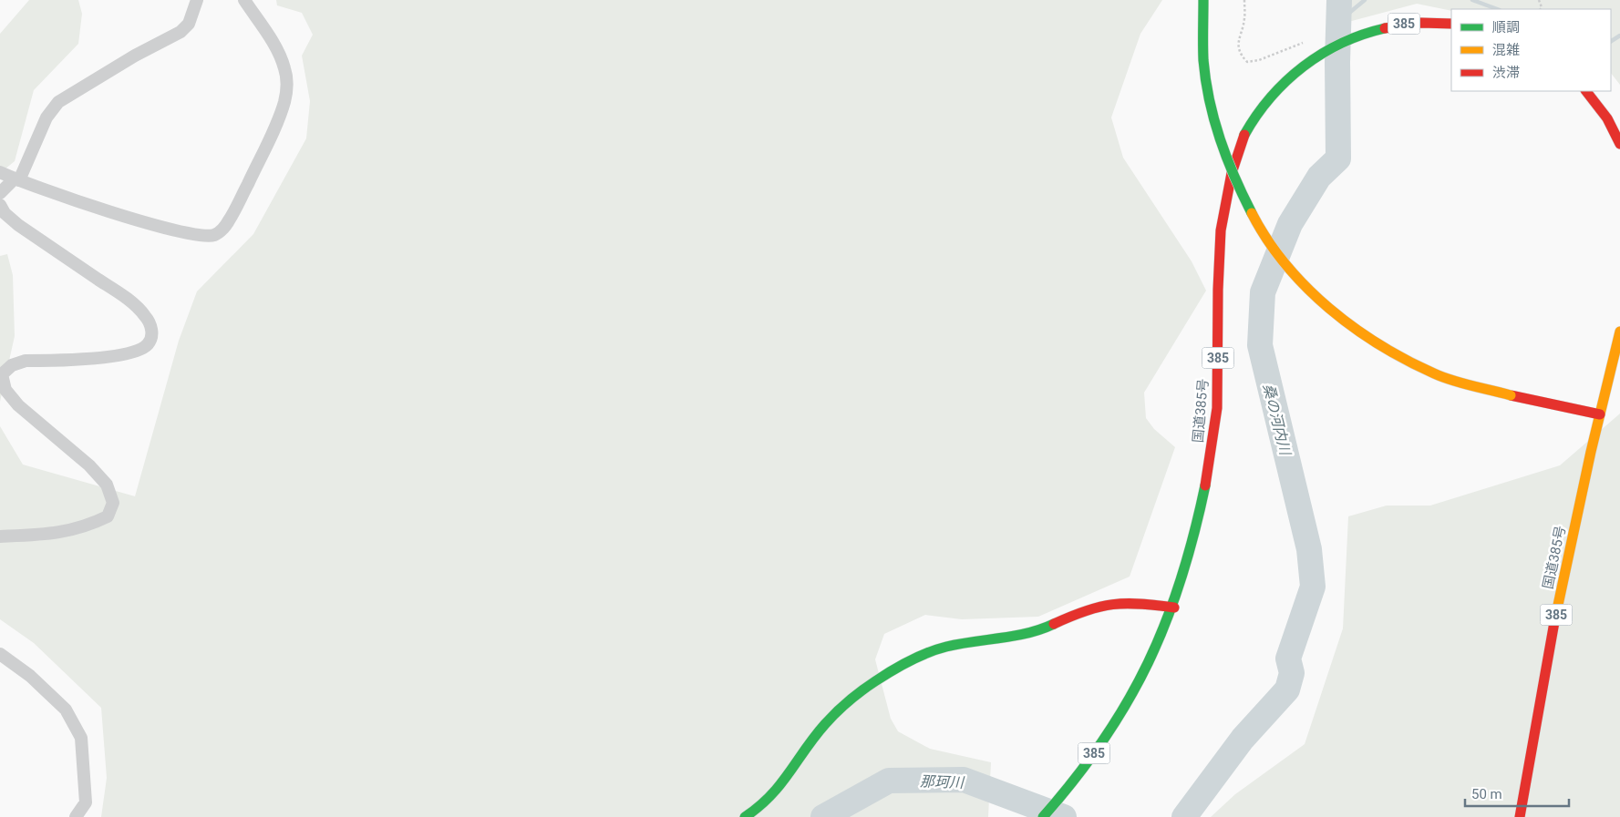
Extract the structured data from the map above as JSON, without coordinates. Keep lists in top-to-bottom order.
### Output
{
  "streets": {
    "main road": ["385", "国道385号"]
  },
  "water": ["桑の河内川", "那珂川"],
  "legend": ["順調", "混雑", "渋滞"],
  "scale_bar": "50 m"
}
